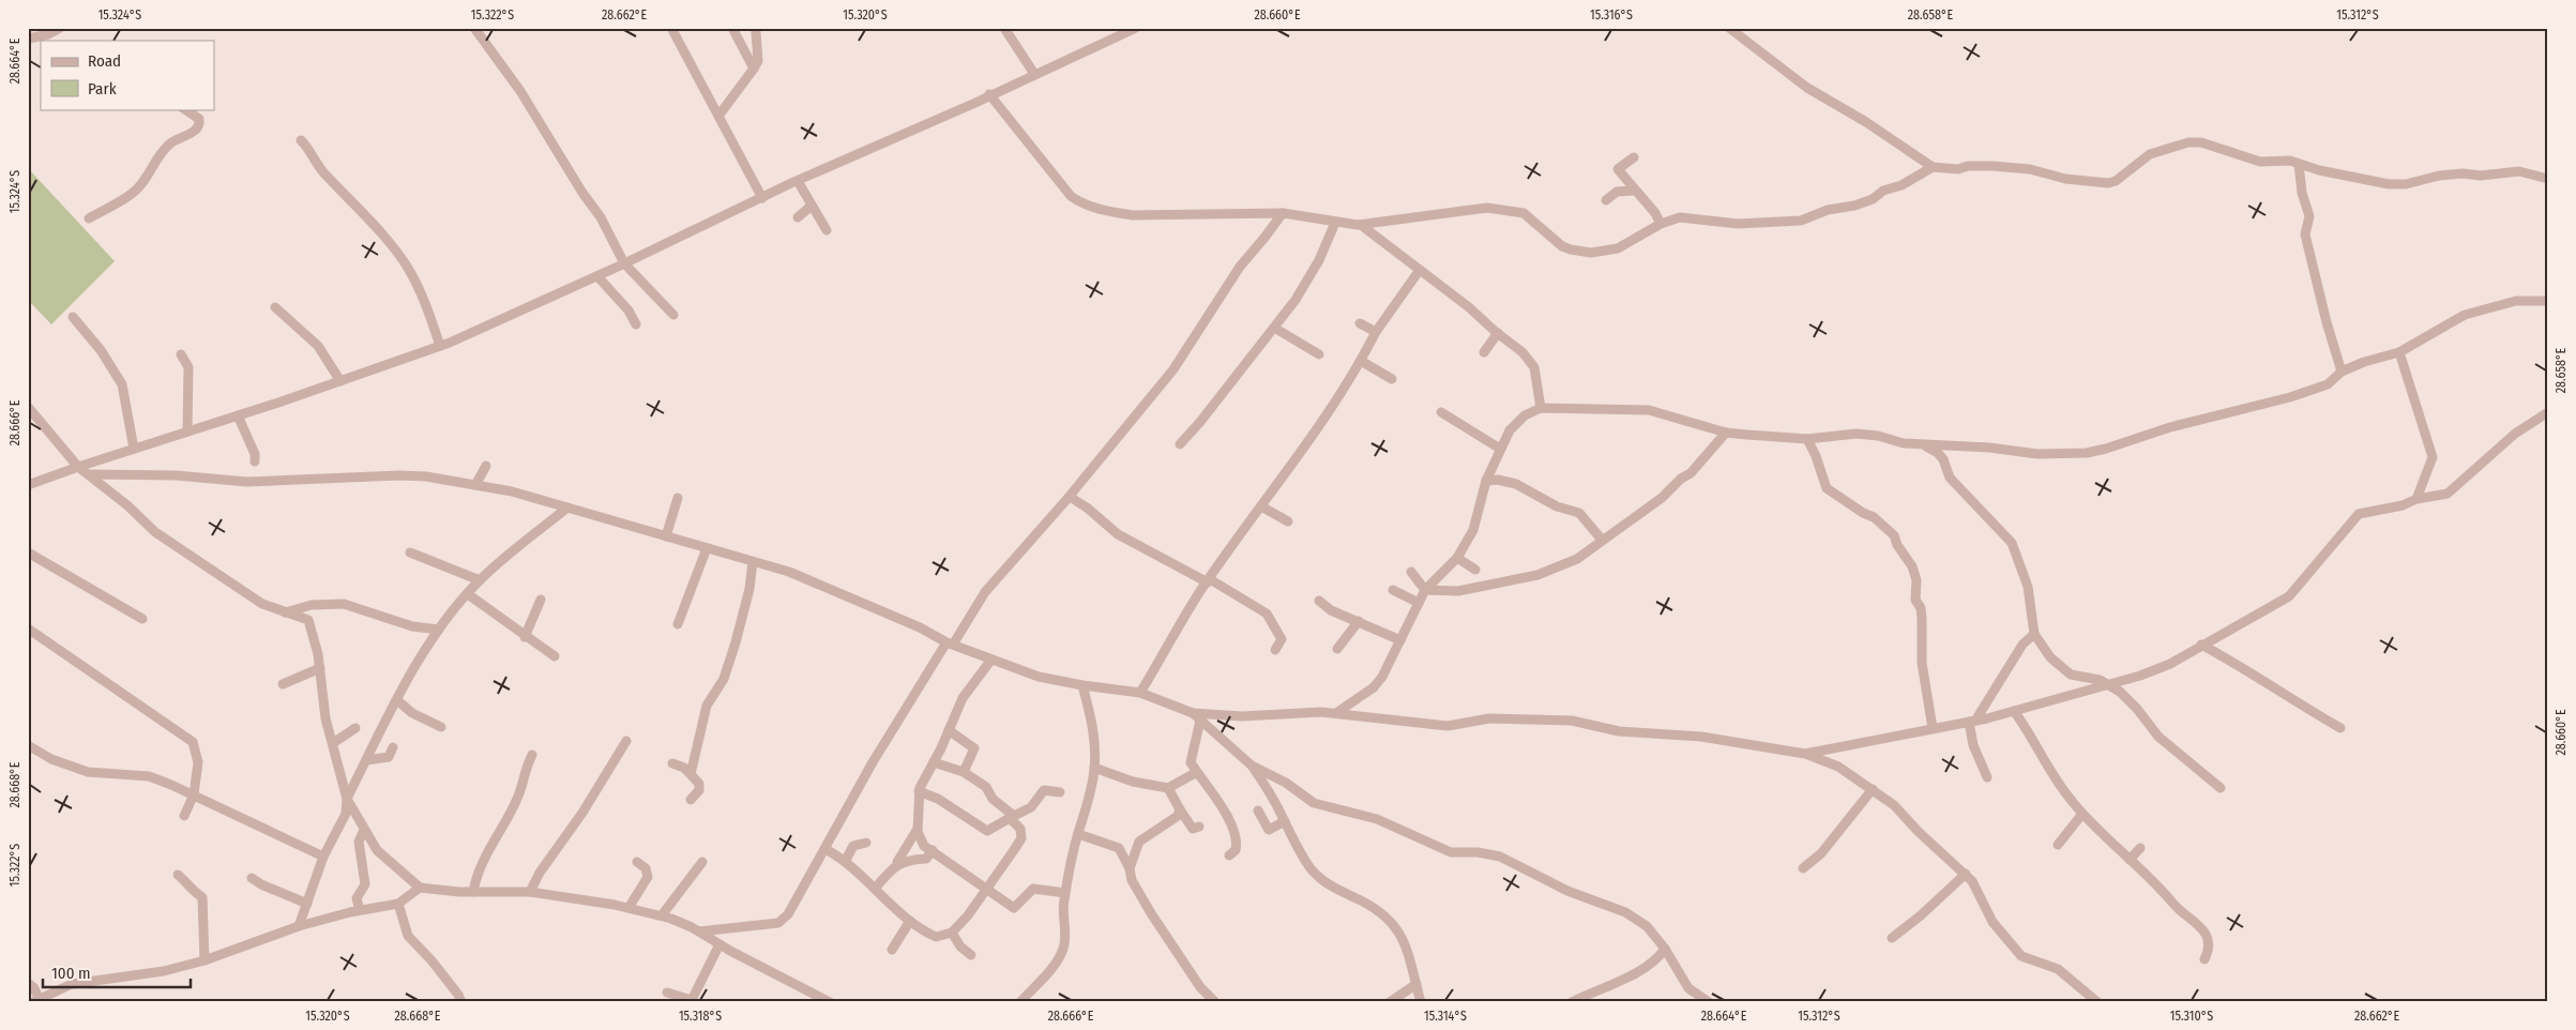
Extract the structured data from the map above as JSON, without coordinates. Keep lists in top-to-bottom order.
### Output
{
  "legend": ["Road", "Park"],
  "scale_bar": "100 m",
  "coordinates": [
    "15.324°S",
    "15.322°S",
    "28.662°E",
    "15.320°S",
    "28.660°E",
    "15.316°S",
    "28.658°E",
    "15.312°S",
    "28.664°E",
    "28.666°E",
    "28.668°E",
    "15.318°S",
    "15.314°S",
    "15.310°S"
  ]
}
